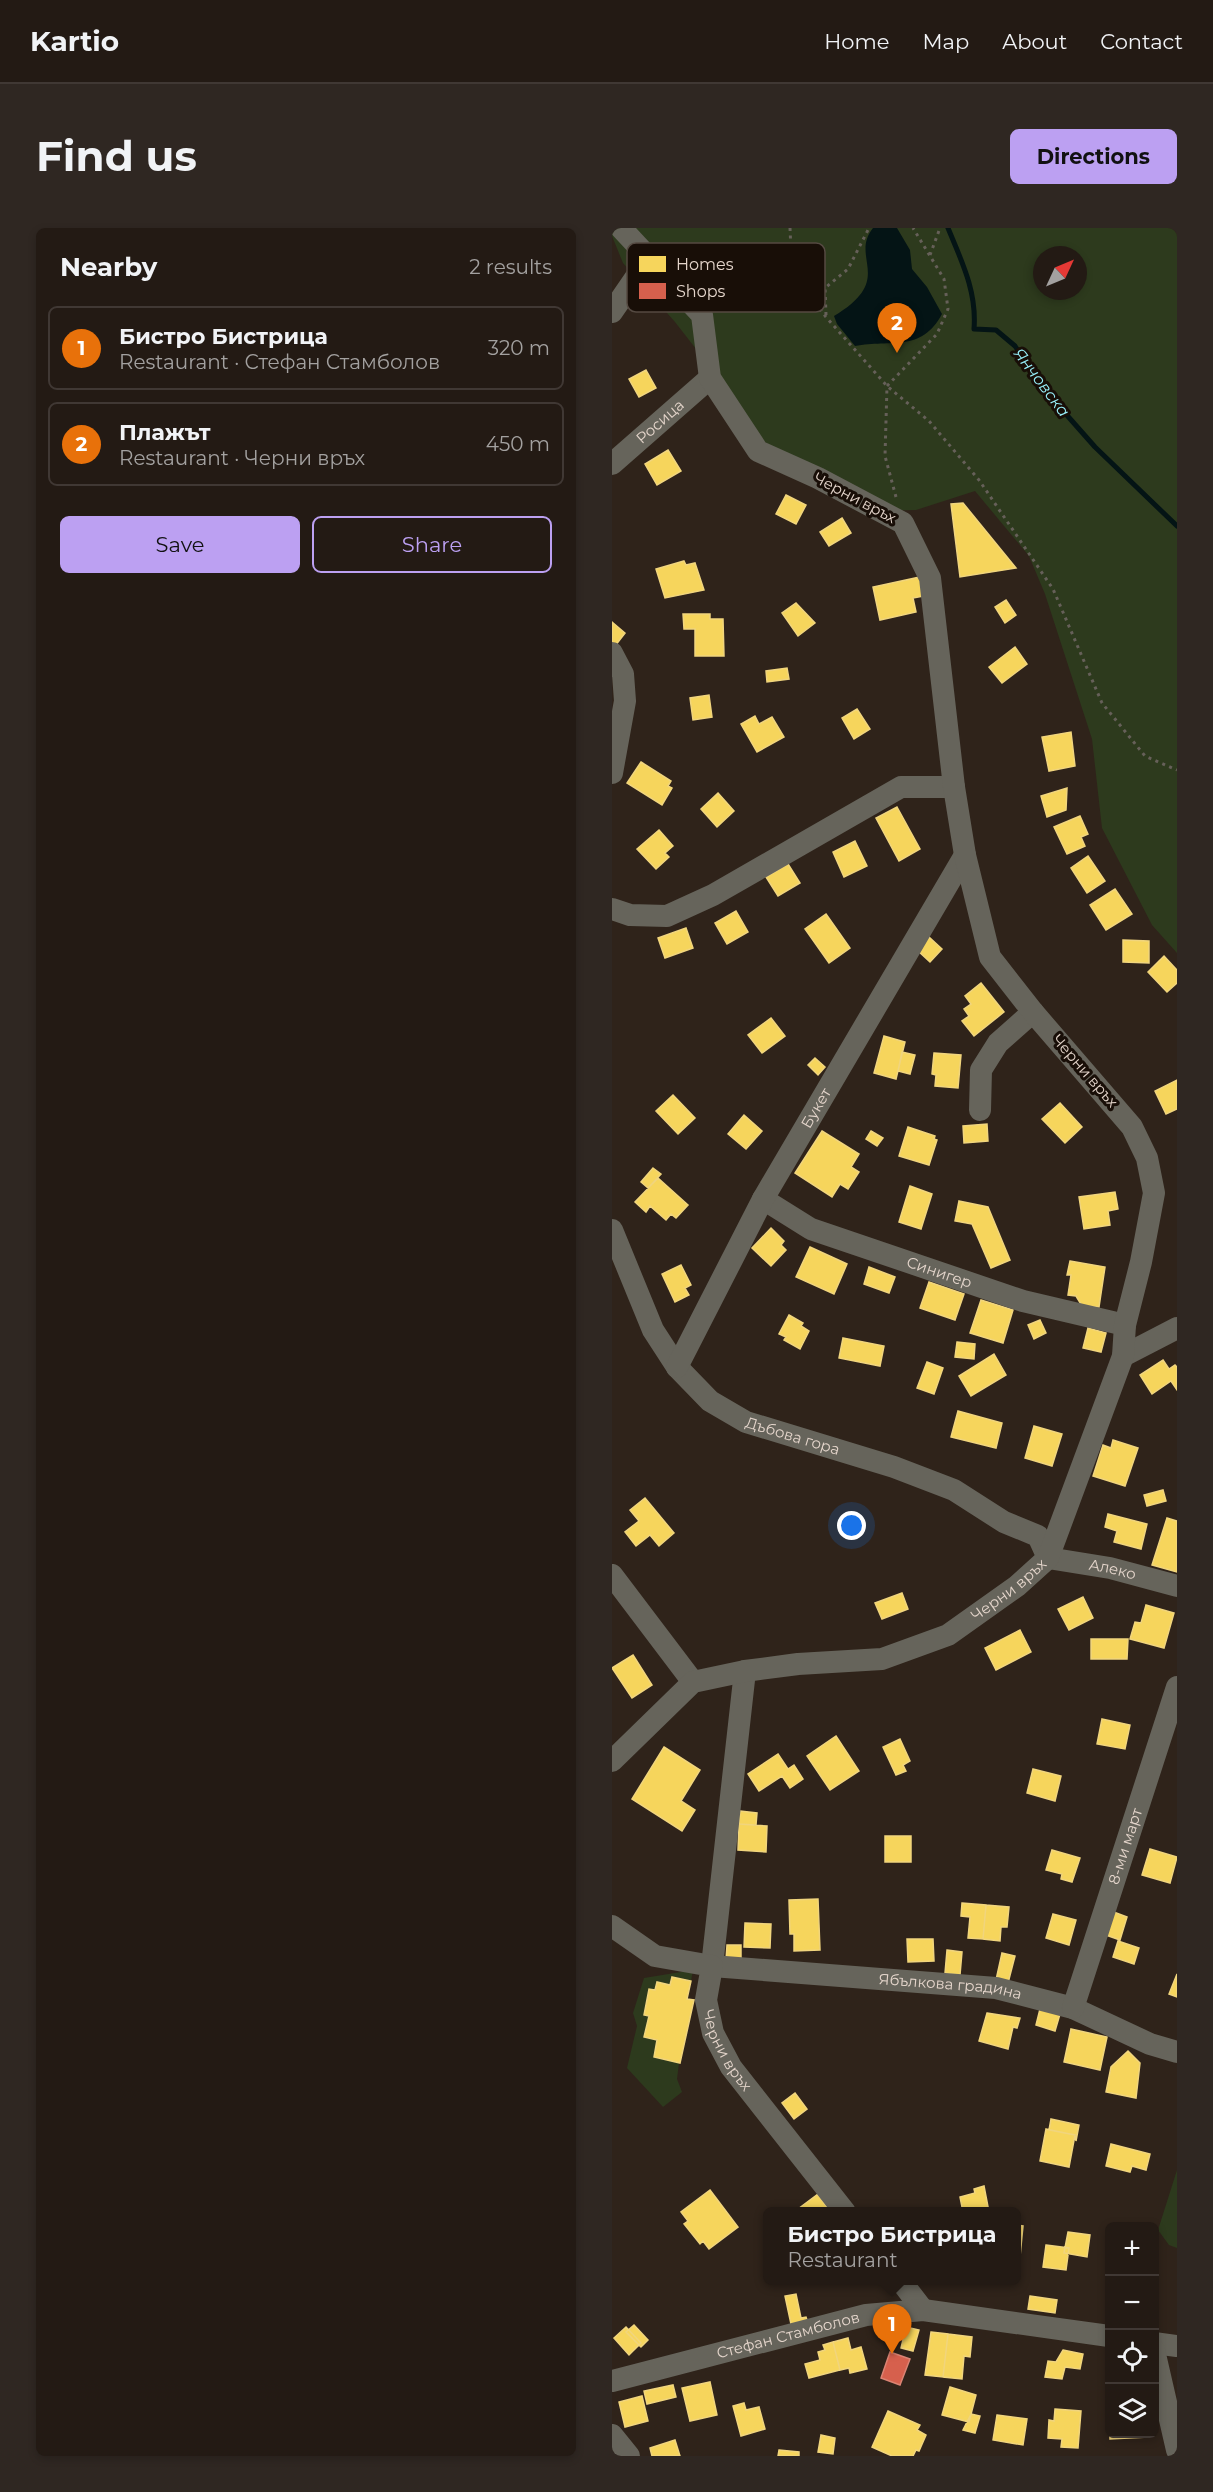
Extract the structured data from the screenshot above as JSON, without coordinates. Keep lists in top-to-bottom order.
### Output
{
  "streets": {
    "street": [
      "Росица",
      "Черни връх",
      "Букет",
      "Синигер",
      "Дъбова гора",
      "Алеко",
      "8-ми март",
      "Ябълкова градина",
      "Стефан Стамболов"
    ]
  },
  "crossings": [
    ["Росица", "Черни връх"],
    ["Черни връх", "Букет"],
    ["Черни връх", "Синигер"],
    ["Черни връх", "Дъбова гора"],
    ["Черни връх", "Алеко"],
    ["Черни връх", "Ябълкова градина"],
    ["Букет", "Синигер"],
    ["Букет", "Дъбова гора"],
    ["Дъбова гора", "Алеко"],
    ["8-ми март", "Ябълкова градина"]
  ],
  "water": ["Янчовска"],
  "legend": ["Homes", "Shops"],
  "north": "top right",
  "page": {
    "header": "Kartio",
    "nav": [
      "Home",
      "Map",
      "About",
      "Contact"
    ],
    "buttons": [
      "Directions",
      ["Save", "Share"]
    ],
    "title": "Find us",
    "heading": ["Nearby", "2 results"],
    "pins": ["2", "1"],
    "list": [
      {
        "mark": "1",
        "name": "Бистро Бистрица",
        "note": "Restaurant · Стефан Стамболов",
        "value": "320 m"
      },
      {
        "mark": "2",
        "name": "Плажът",
        "note": "Restaurant · Черни връх",
        "value": "450 m"
      }
    ],
    "popup": ["Бистро Бистрица", "Restaurant"],
    "map_buttons": ["+", "−"]
  }
}
